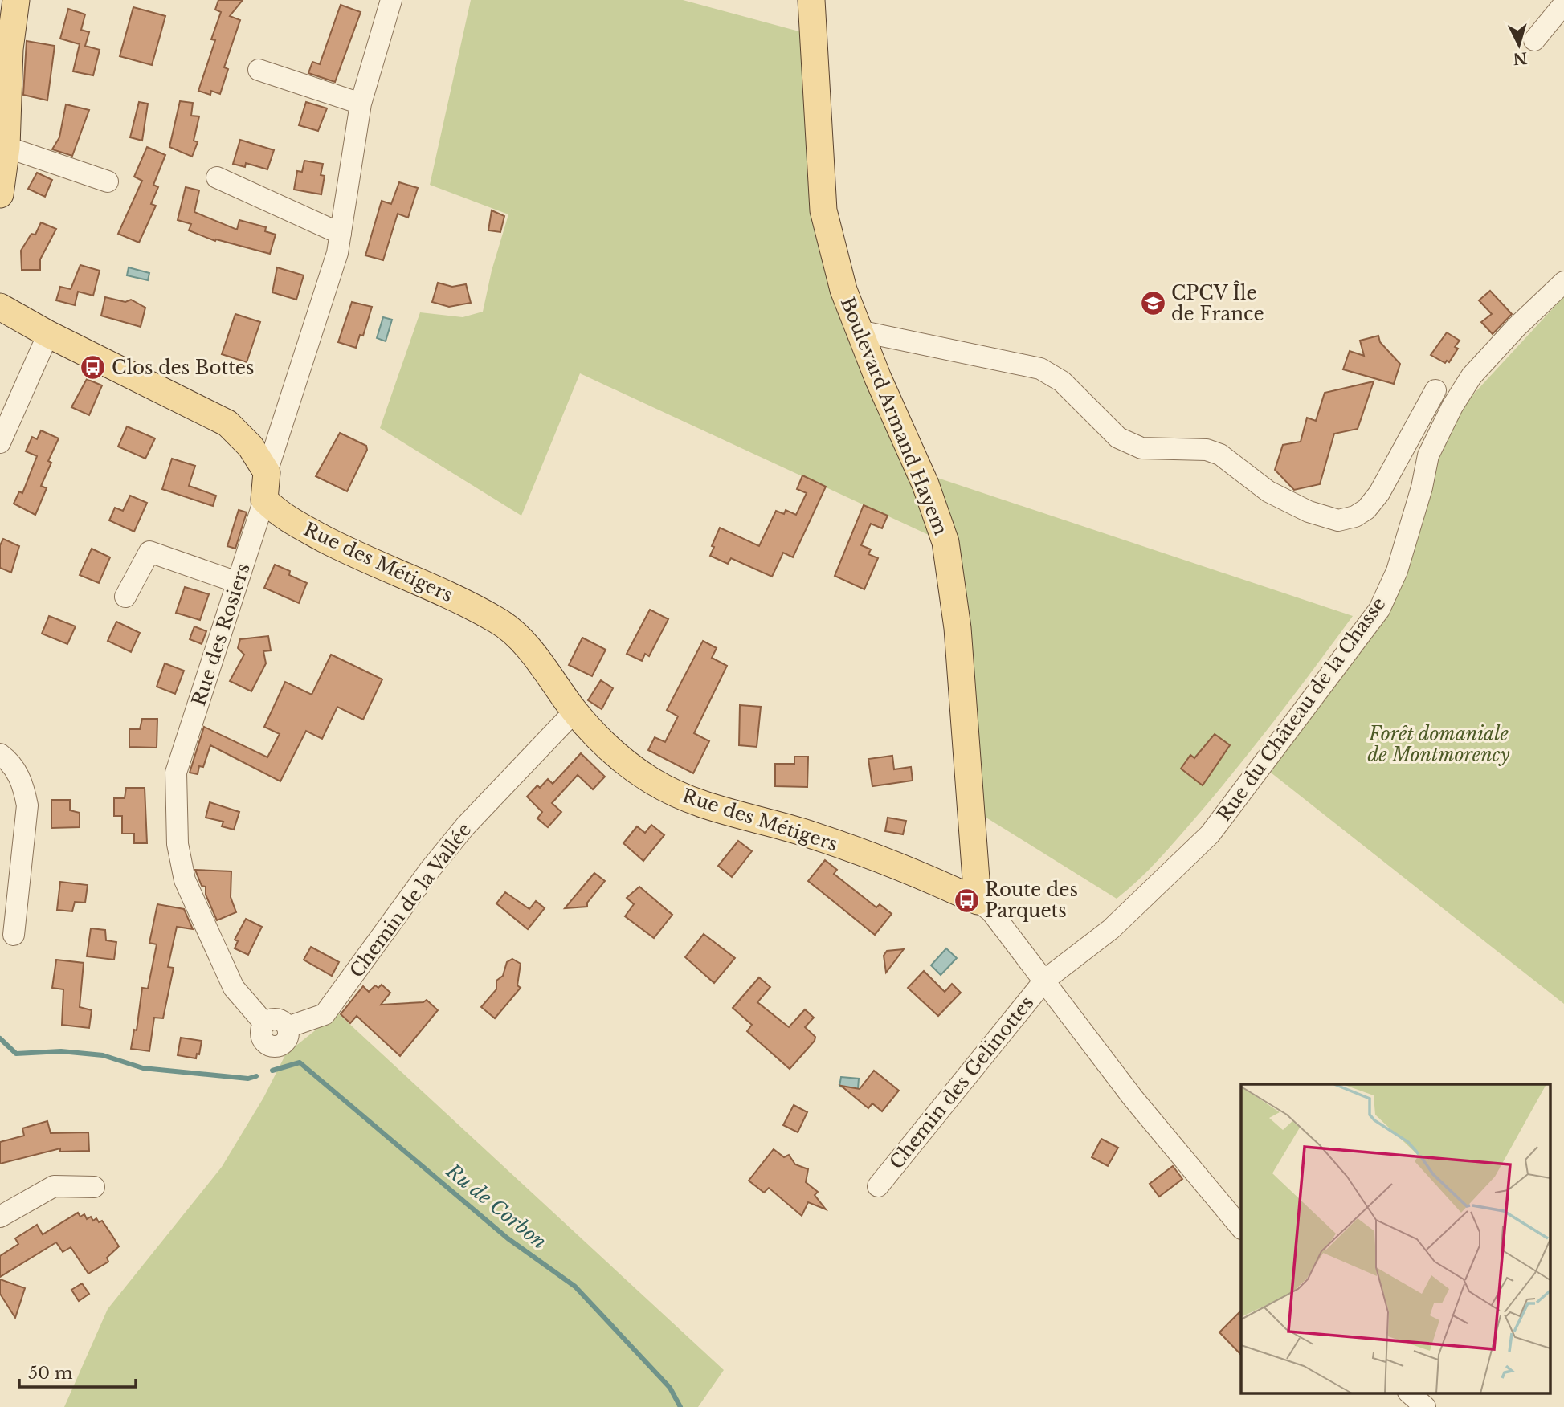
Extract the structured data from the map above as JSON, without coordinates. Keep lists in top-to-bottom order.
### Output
{
  "streets": {
    "main road": ["Boulevard Armand Hayem", "Rue des Métigers", "Rue des Rosiers"],
    "street": ["Rue du Château de la Chasse", "Chemin de la Vallée", "Chemin des Gelinottes"]
  },
  "crossings": [
    ["Boulevard Armand Hayem", "Rue des Métigers"],
    ["Rue des Métigers", "Rue des Rosiers"],
    ["Rue des Métigers", "Chemin de la Vallée"],
    ["Rue des Rosiers", "Chemin de la Vallée"],
    ["Rue du Château de la Chasse", "Chemin des Gelinottes"]
  ],
  "water": ["Ru de Corbon"],
  "parks": ["Forêt domaniale de Montmorency"],
  "places": {
    "school or university": ["CPCV Île de France"],
    "bus stop": ["Clos des Bottes", "Route des Parquets"]
  },
  "scale_bar": "50 m",
  "north": "bottom"
}
